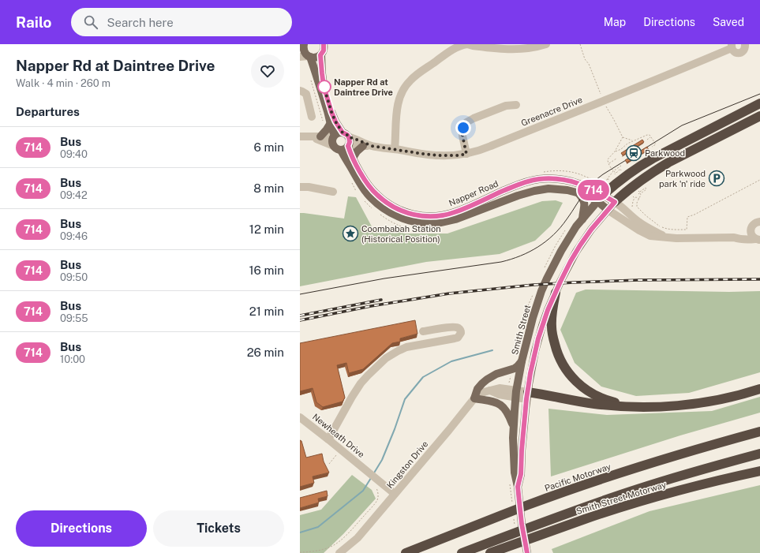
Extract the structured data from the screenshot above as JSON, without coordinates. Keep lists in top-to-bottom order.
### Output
{
  "streets": {
    "highway": ["Pacific Motorway", "Smith Street Motorway"],
    "main road": ["Napper Road", "Smith Street"],
    "street": ["Greenacre Drive", "Newheath Drive", "Kingston Drive"]
  },
  "crossings": [
    ["Greenacre Drive", "Napper Road"],
    ["Napper Road", "Smith Street"],
    ["Smith Street", "Kingston Drive"],
    ["Newheath Drive", "Kingston Drive"]
  ],
  "places": {
    "other": ["Napper Rd at Daintree Drive"],
    "station": ["Parkwood"],
    "parking": ["Parkwood park 'n' ride"],
    "place": ["Coombabah Station (Historical Position)"]
  },
  "lines": ["bus line 714"],
  "page": {
    "header": "Railo",
    "search": "Search here",
    "nav": ["Map", "Directions", "Saved"],
    "heading": [
      ["Napper Rd at Daintree Drive", "Walk · 4 min · 260 m"],
      "Departures"
    ],
    "on_map": "714",
    "list": [
      {
        "mark": "714",
        "name": "Bus",
        "note": "09:40",
        "value": "6 min"
      },
      {
        "mark": "714",
        "name": "Bus",
        "note": "09:42",
        "value": "8 min"
      },
      {
        "mark": "714",
        "name": "Bus",
        "note": "09:46",
        "value": "12 min"
      },
      {
        "mark": "714",
        "name": "Bus",
        "note": "09:50",
        "value": "16 min"
      },
      {
        "mark": "714",
        "name": "Bus",
        "note": "09:55",
        "value": "21 min"
      },
      {
        "mark": "714",
        "name": "Bus",
        "note": "10:00",
        "value": "26 min"
      }
    ],
    "buttons": ["Directions", "Tickets"]
  }
}
